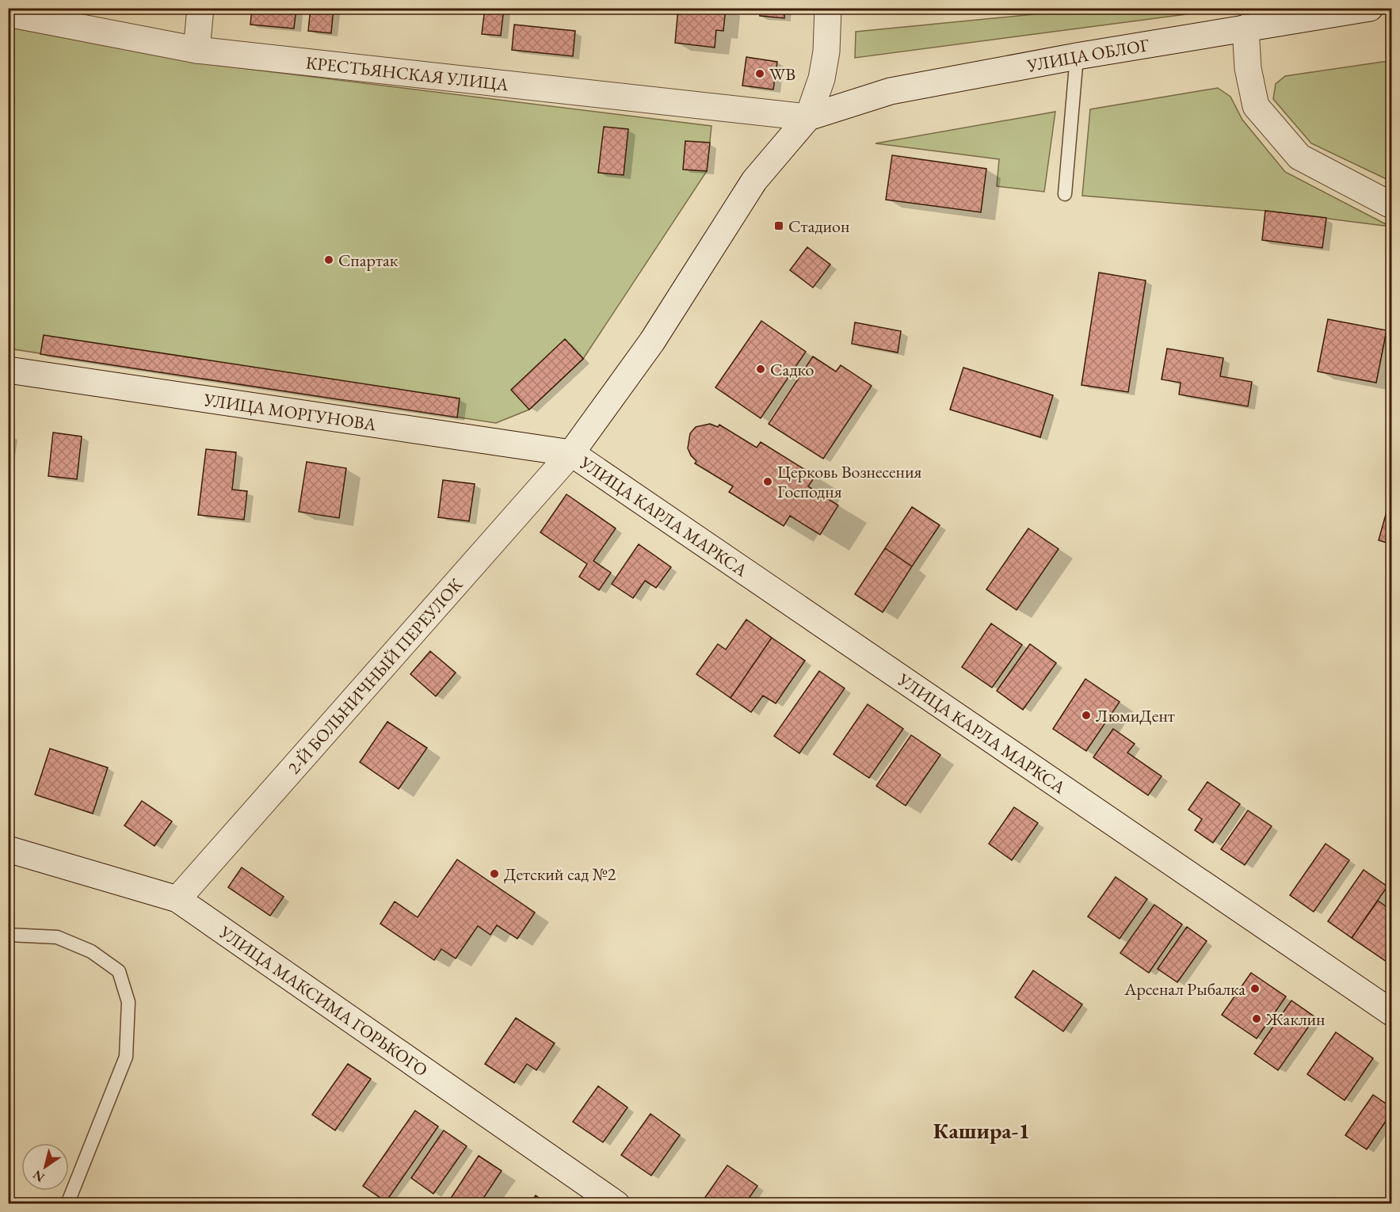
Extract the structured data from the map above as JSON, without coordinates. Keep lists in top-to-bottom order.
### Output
{
  "streets": {
    "street": [
      "УЛИЦА ОБЛОГ",
      "КРЕСТЬЯНСКАЯ УЛИЦА",
      "УЛИЦА МОРГУНОВА",
      "УЛИЦА КАРЛА МАРКСА",
      "2-Й БОЛЬНИЧНЫЙ ПЕРЕУЛОК",
      "УЛИЦА МАКСИМА ГОРЬКОГО"
    ]
  },
  "crossings": [
    ["УЛИЦА ОБЛОГ", "КРЕСТЬЯНСКАЯ УЛИЦА"],
    ["УЛИЦА ОБЛОГ", "2-Й БОЛЬНИЧНЫЙ ПЕРЕУЛОК"],
    ["КРЕСТЬЯНСКАЯ УЛИЦА", "2-Й БОЛЬНИЧНЫЙ ПЕРЕУЛОК"],
    ["УЛИЦА МОРГУНОВА", "УЛИЦА КАРЛА МАРКСА"],
    ["УЛИЦА МОРГУНОВА", "2-Й БОЛЬНИЧНЫЙ ПЕРЕУЛОК"],
    ["УЛИЦА КАРЛА МАРКСА", "2-Й БОЛЬНИЧНЫЙ ПЕРЕУЛОК"],
    ["2-Й БОЛЬНИЧНЫЙ ПЕРЕУЛОК", "УЛИЦА МАКСИМА ГОРЬКОГО"]
  ],
  "districts": ["Кашира-1"],
  "places": {
    "other": [
      "WB",
      "Спартак",
      "Садко",
      "Церковь Вознесения Господня",
      "ЛюмиДент",
      "Детский сад №2",
      "Арсенал Рыбалка",
      "Жаклин"
    ],
    "transit": ["Стадион"]
  },
  "north": "bottom left"
}
